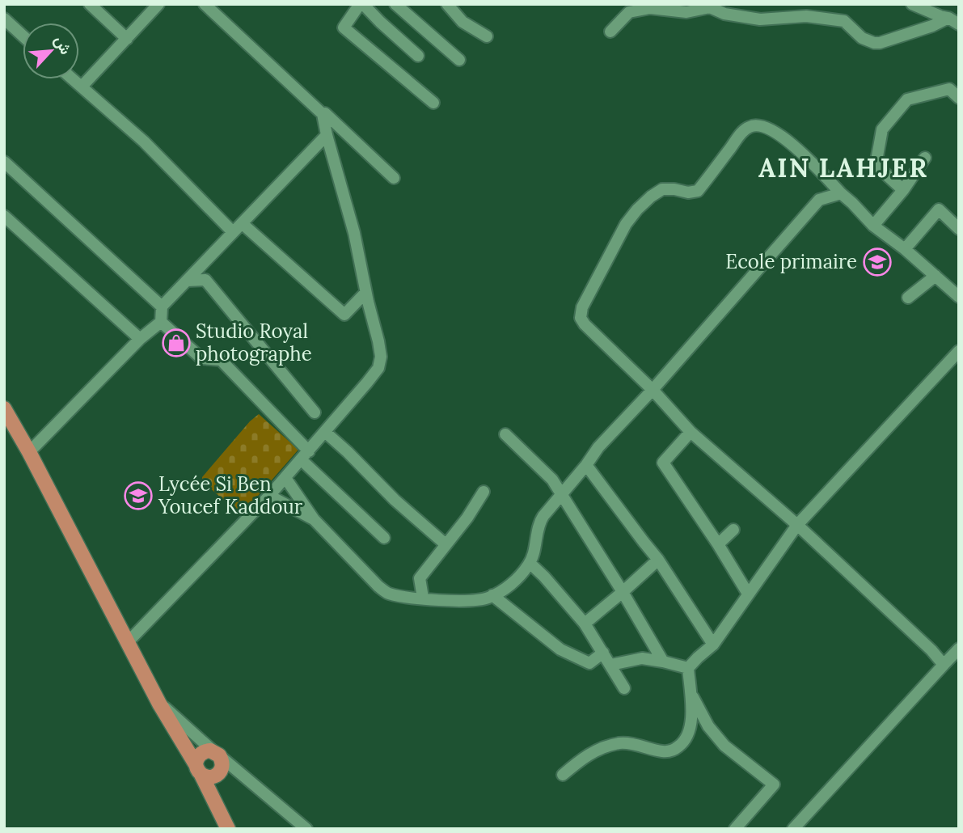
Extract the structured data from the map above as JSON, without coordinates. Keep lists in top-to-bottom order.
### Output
{
  "districts": ["AIN LAHJER"],
  "places": {
    "school or university": ["Ecole primaire", "Lycée Si Ben Youcef Kaddour"],
    "shop": ["Studio Royal photographe"]
  },
  "north": "top right"
}
